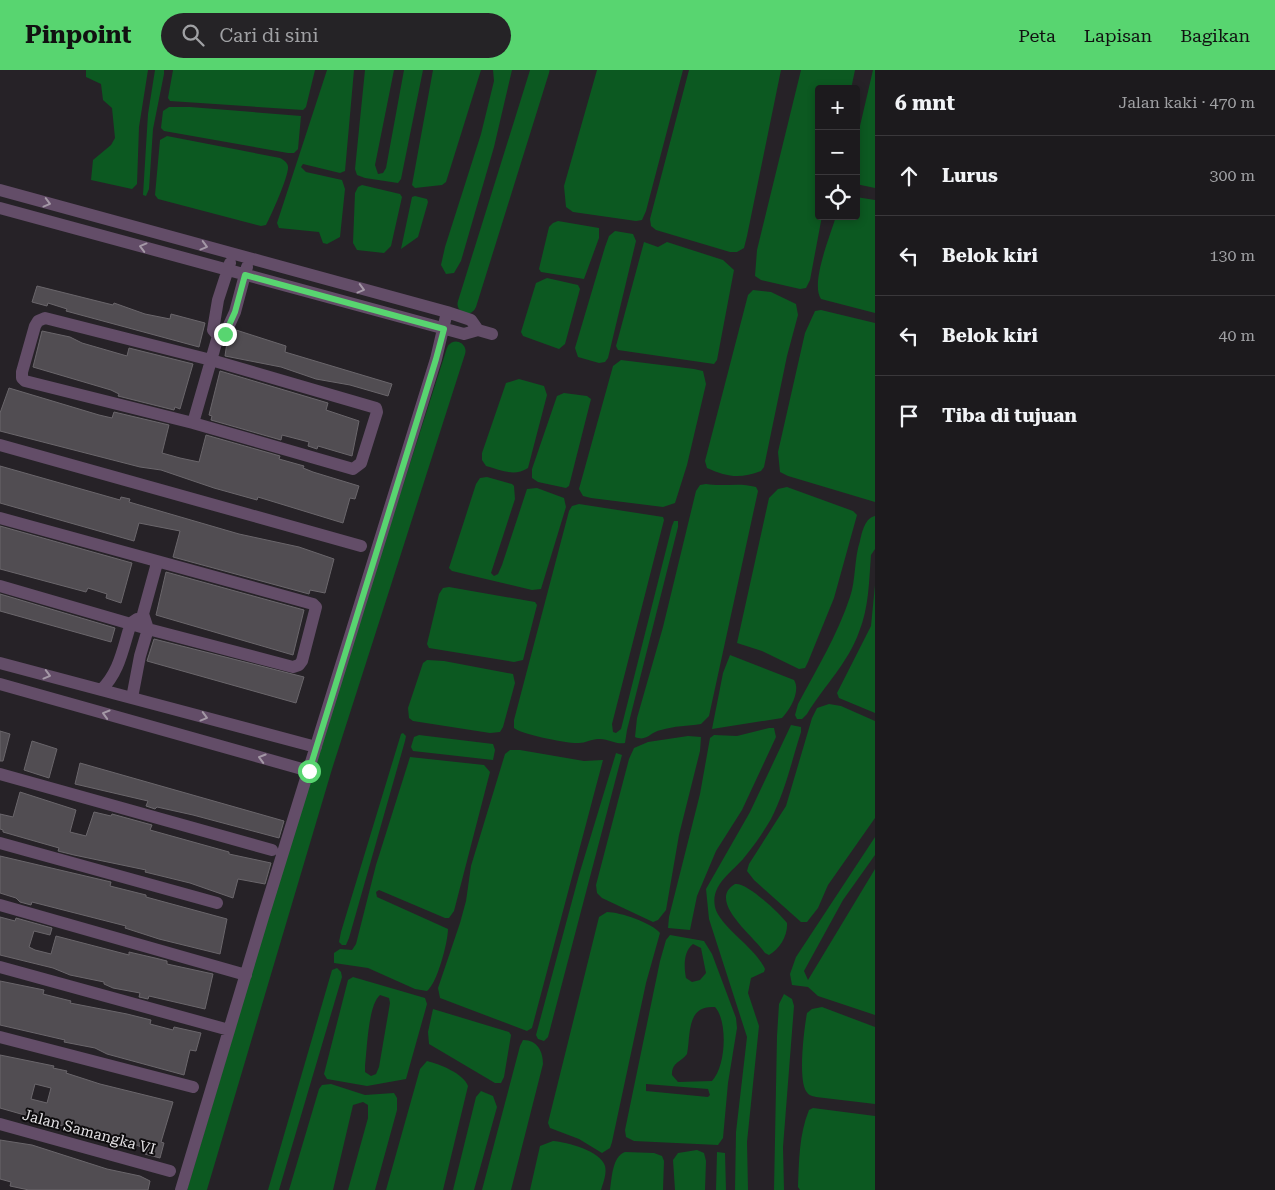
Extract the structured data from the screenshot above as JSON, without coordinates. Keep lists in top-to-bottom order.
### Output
{
  "streets": {
    "street": ["Jalan Samangka VI"]
  },
  "page": {
    "header": "Pinpoint",
    "search": "Cari di sini",
    "nav": ["Peta", "Lapisan", "Bagikan"],
    "heading": ["6 mnt", "Jalan kaki · 470 m"],
    "map_buttons": ["+", "−"],
    "list": [
      ["Lurus", "300 m"],
      ["Belok kiri", "130 m"],
      ["Belok kiri", "40 m"],
      "Tiba di tujuan"
    ]
  }
}
